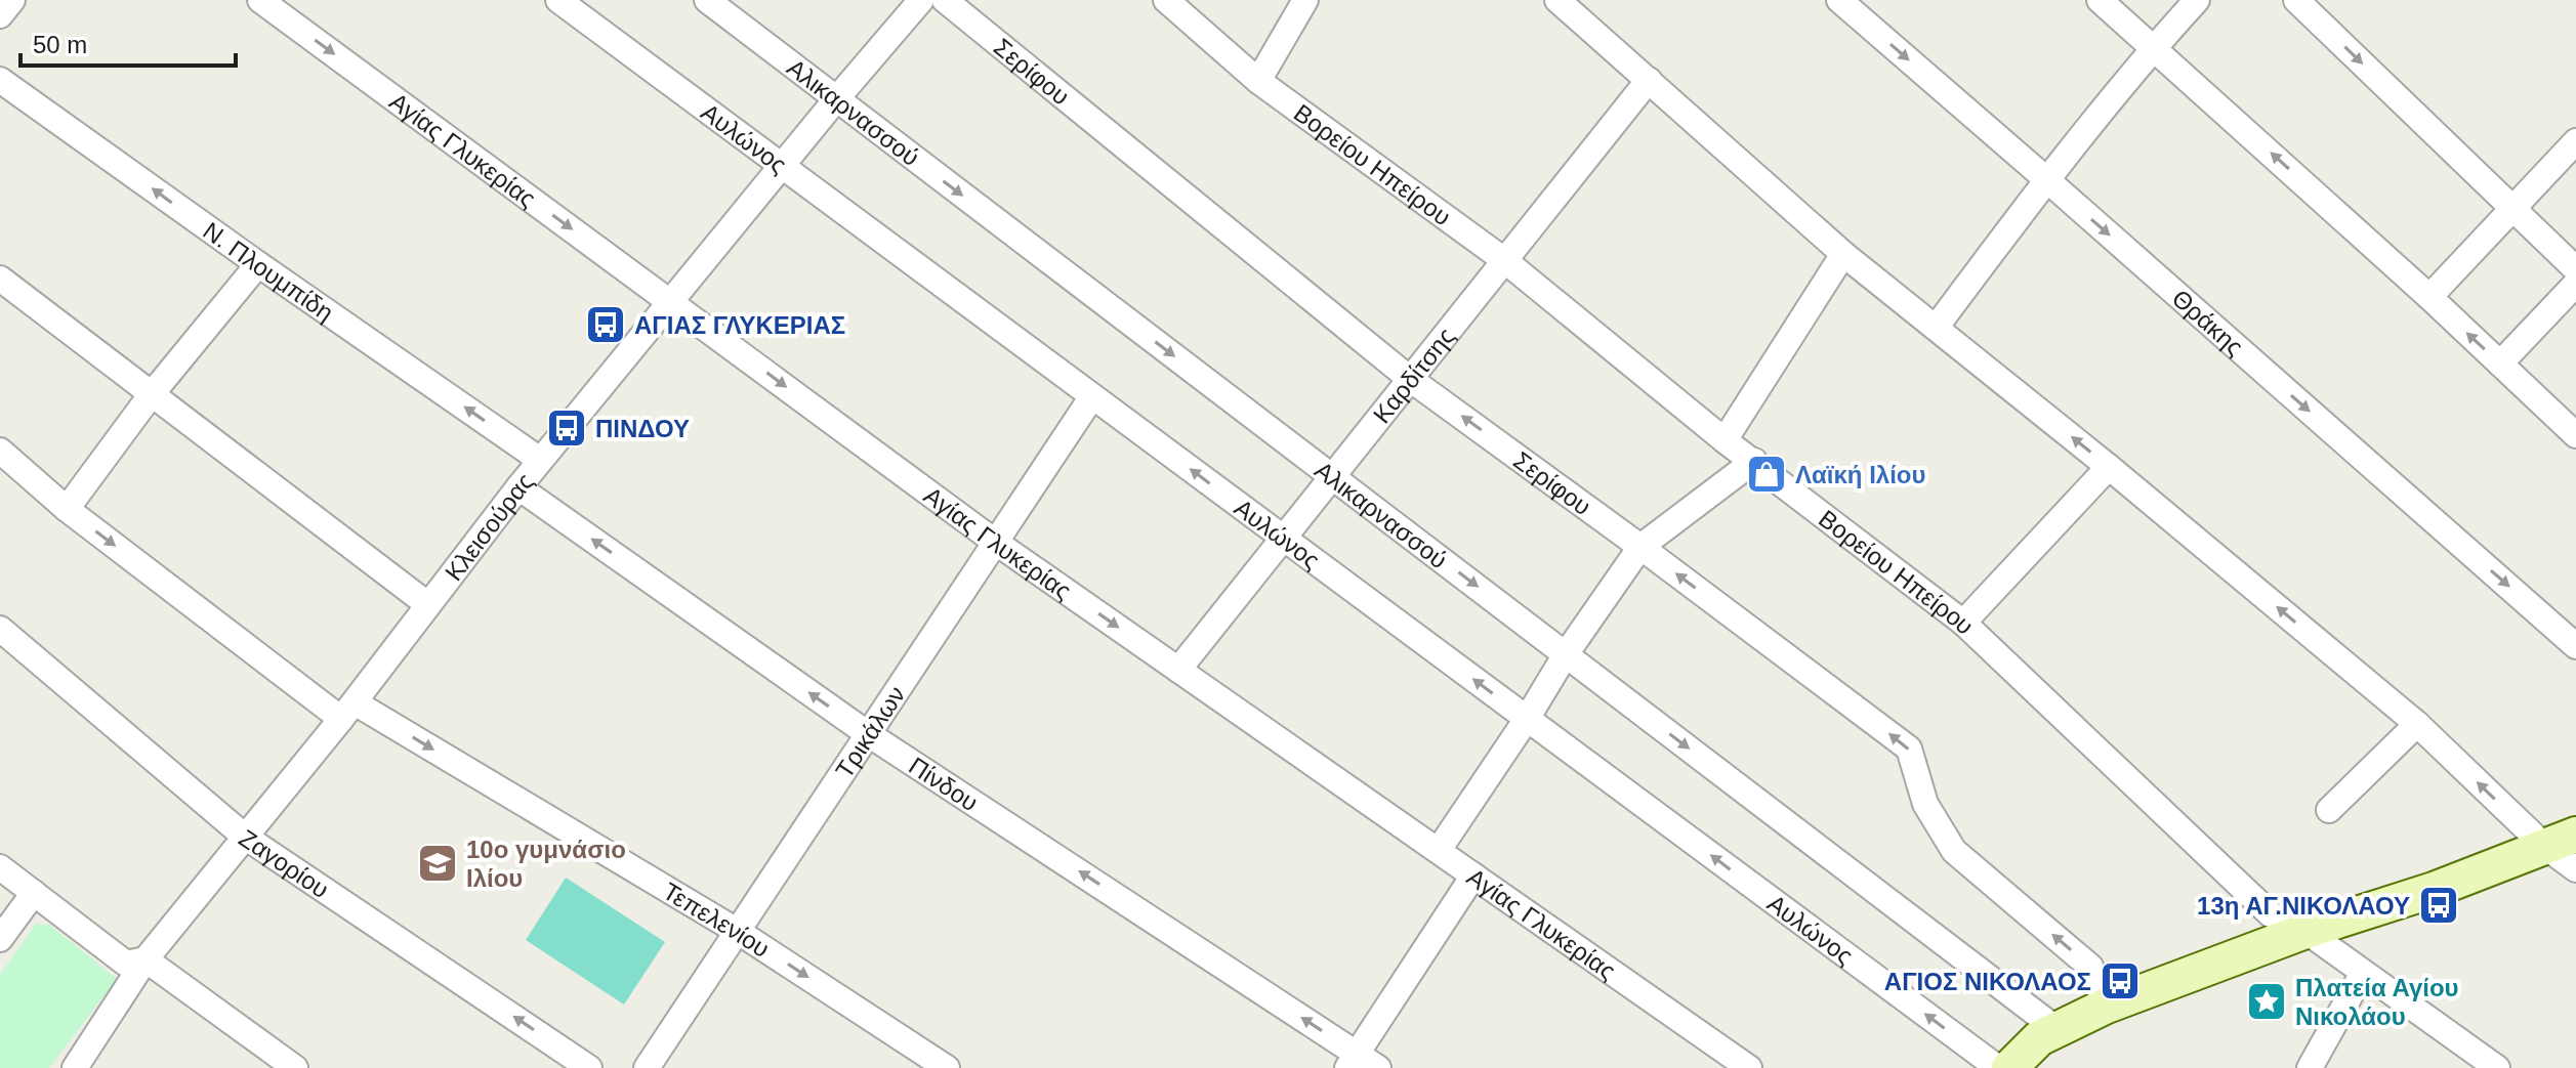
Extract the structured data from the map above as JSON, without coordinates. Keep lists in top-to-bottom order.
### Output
{
  "streets": {
    "street": [
      "Σερίφου",
      "Αλικαρνασσού",
      "Αυλώνος",
      "Αγίας Γλυκερίας",
      "Βορείου Ηπείρου",
      "N. Πλουμπίδη",
      "Θράκης",
      "Καρδίτσης",
      "Κλεισούρας",
      "Τρικάλων",
      "Πίνδου",
      "Ζαγορίου",
      "Τεπελενίου"
    ]
  },
  "crossings": [
    ["Σερίφου", "Καρδίτσης"],
    ["Αλικαρνασσού", "Καρδίτσης"],
    ["Αλικαρνασσού", "Κλεισούρας"],
    ["Αυλώνος", "Καρδίτσης"],
    ["Αυλώνος", "Κλεισούρας"],
    ["Αυλώνος", "Τρικάλων"],
    ["Αγίας Γλυκερίας", "Καρδίτσης"],
    ["Αγίας Γλυκερίας", "Κλεισούρας"],
    ["Αγίας Γλυκερίας", "Τρικάλων"],
    ["Βορείου Ηπείρου", "Καρδίτσης"],
    ["N. Πλουμπίδη", "Κλεισούρας"],
    ["Κλεισούρας", "Πίνδου"],
    ["Κλεισούρας", "Ζαγορίου"],
    ["Κλεισούρας", "Τεπελενίου"],
    ["Τρικάλων", "Πίνδου"],
    ["Τρικάλων", "Τεπελενίου"]
  ],
  "one_way": [
    "Σερίφου",
    "Αλικαρνασσού",
    "Αυλώνος",
    "Αγίας Γλυκερίας",
    "Πίνδου"
  ],
  "places": {
    "bus stop": [
      "ΑΓΙΑΣ ΓΛΥΚΕΡΙΑΣ",
      "ΠΙΝΔΟΥ",
      "13η ΑΓ.ΝΙΚΟΛΑΟΥ",
      "ΑΓΙΟΣ ΝΙΚΟΛΑΟΣ"
    ],
    "shop": ["Λαϊκή Ιλίου"],
    "school or university": ["10ο γυμνάσιο Ιλίου"],
    "place": ["Πλατεία Αγίου Νικολάου"]
  },
  "scale_bar": "50 m"
}
